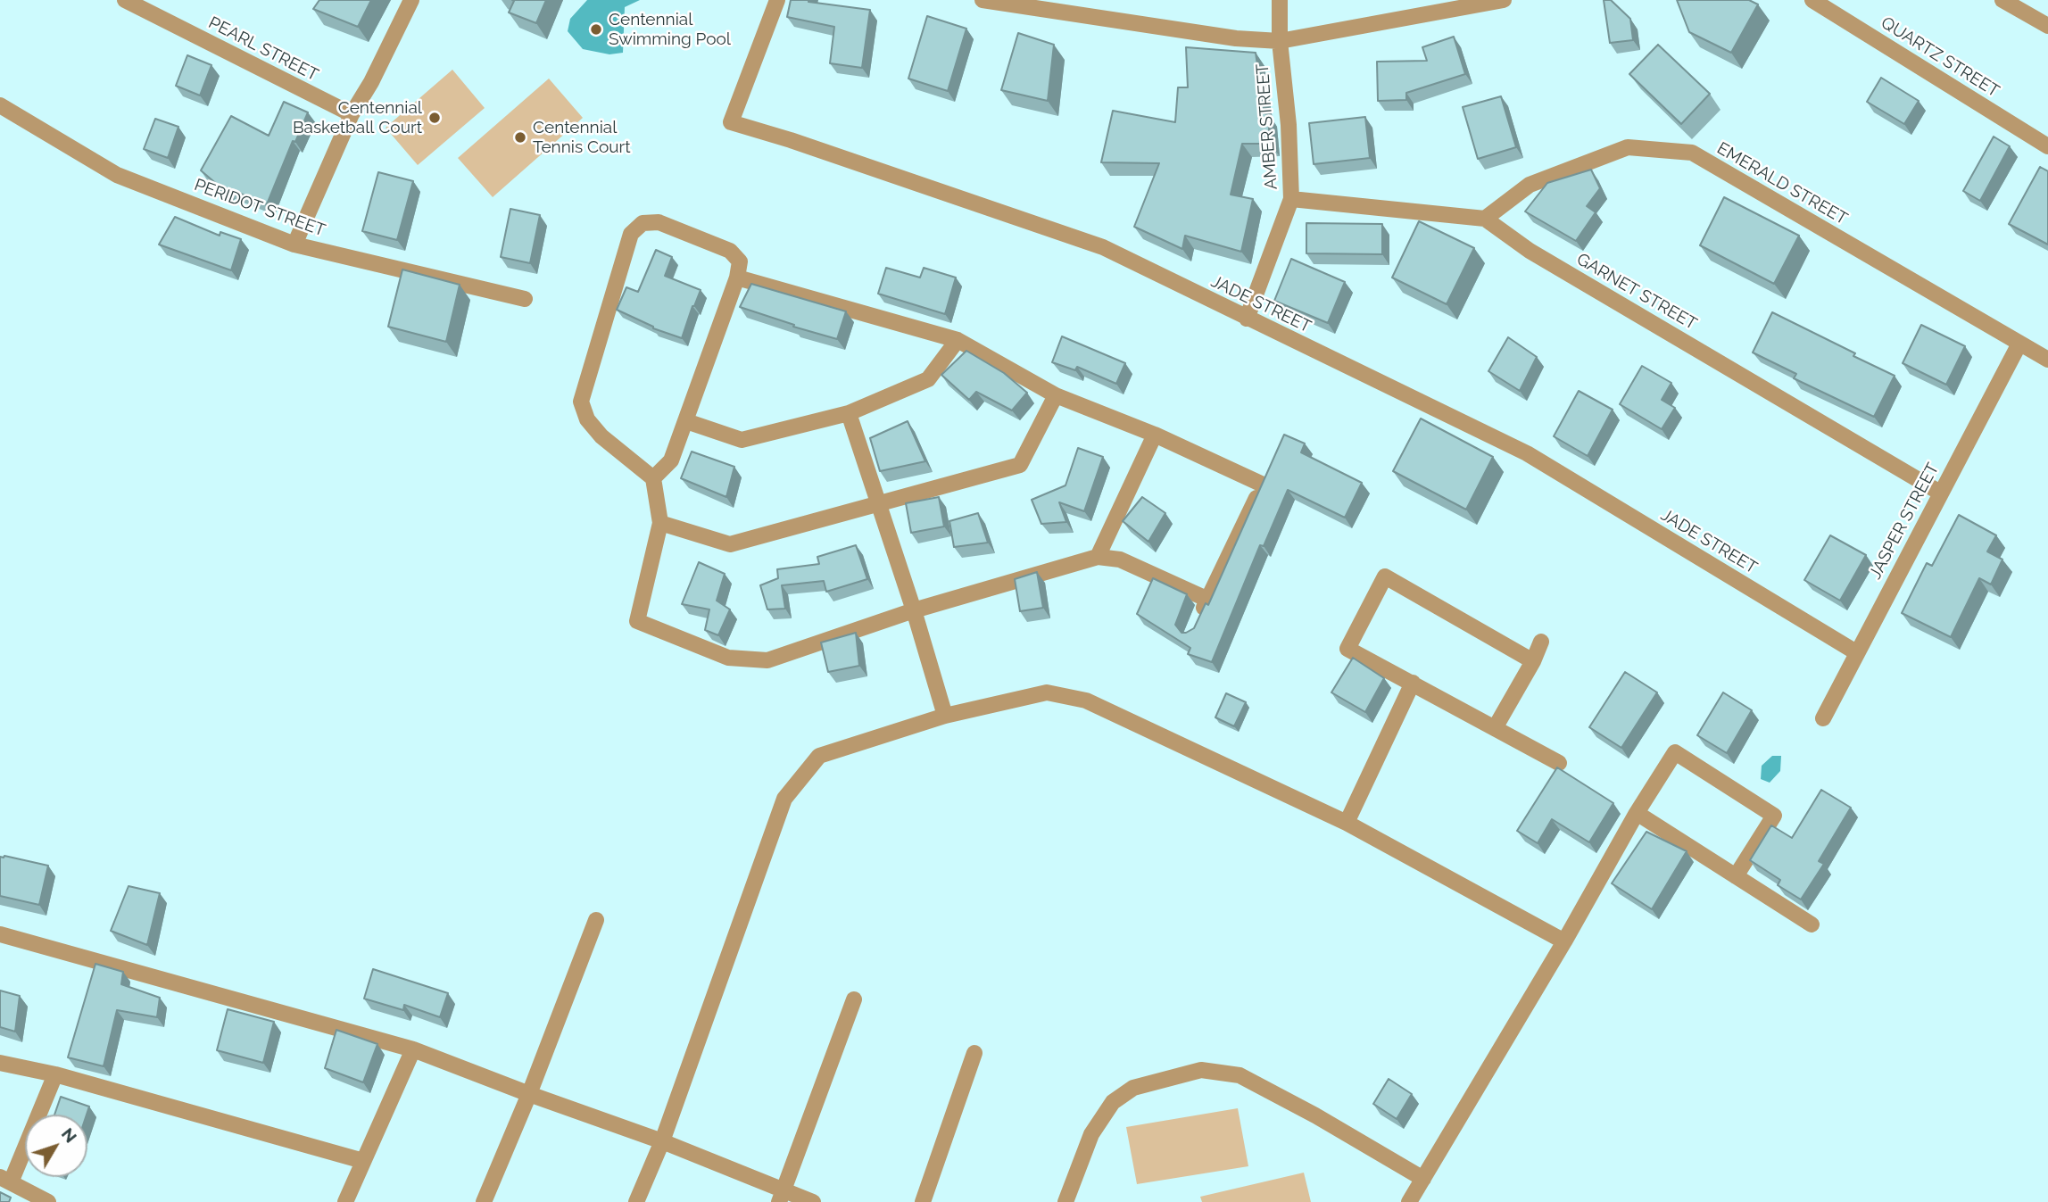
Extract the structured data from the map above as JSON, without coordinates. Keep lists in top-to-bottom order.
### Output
{
  "streets": {
    "street": [
      "PEARL STREET",
      "QUARTZ STREET",
      "AMBER STREET",
      "EMERALD STREET",
      "PERIDOT STREET",
      "GARNET STREET",
      "JADE STREET",
      "JASPER STREET"
    ]
  },
  "crossings": [
    ["AMBER STREET", "JADE STREET"],
    ["EMERALD STREET", "GARNET STREET"],
    ["EMERALD STREET", "JASPER STREET"],
    ["GARNET STREET", "JASPER STREET"],
    ["JADE STREET", "JASPER STREET"]
  ],
  "places": ["Centennial Swimming Pool", "Centennial Basketball Court", "Centennial Tennis Court"],
  "north": "top right"
}
